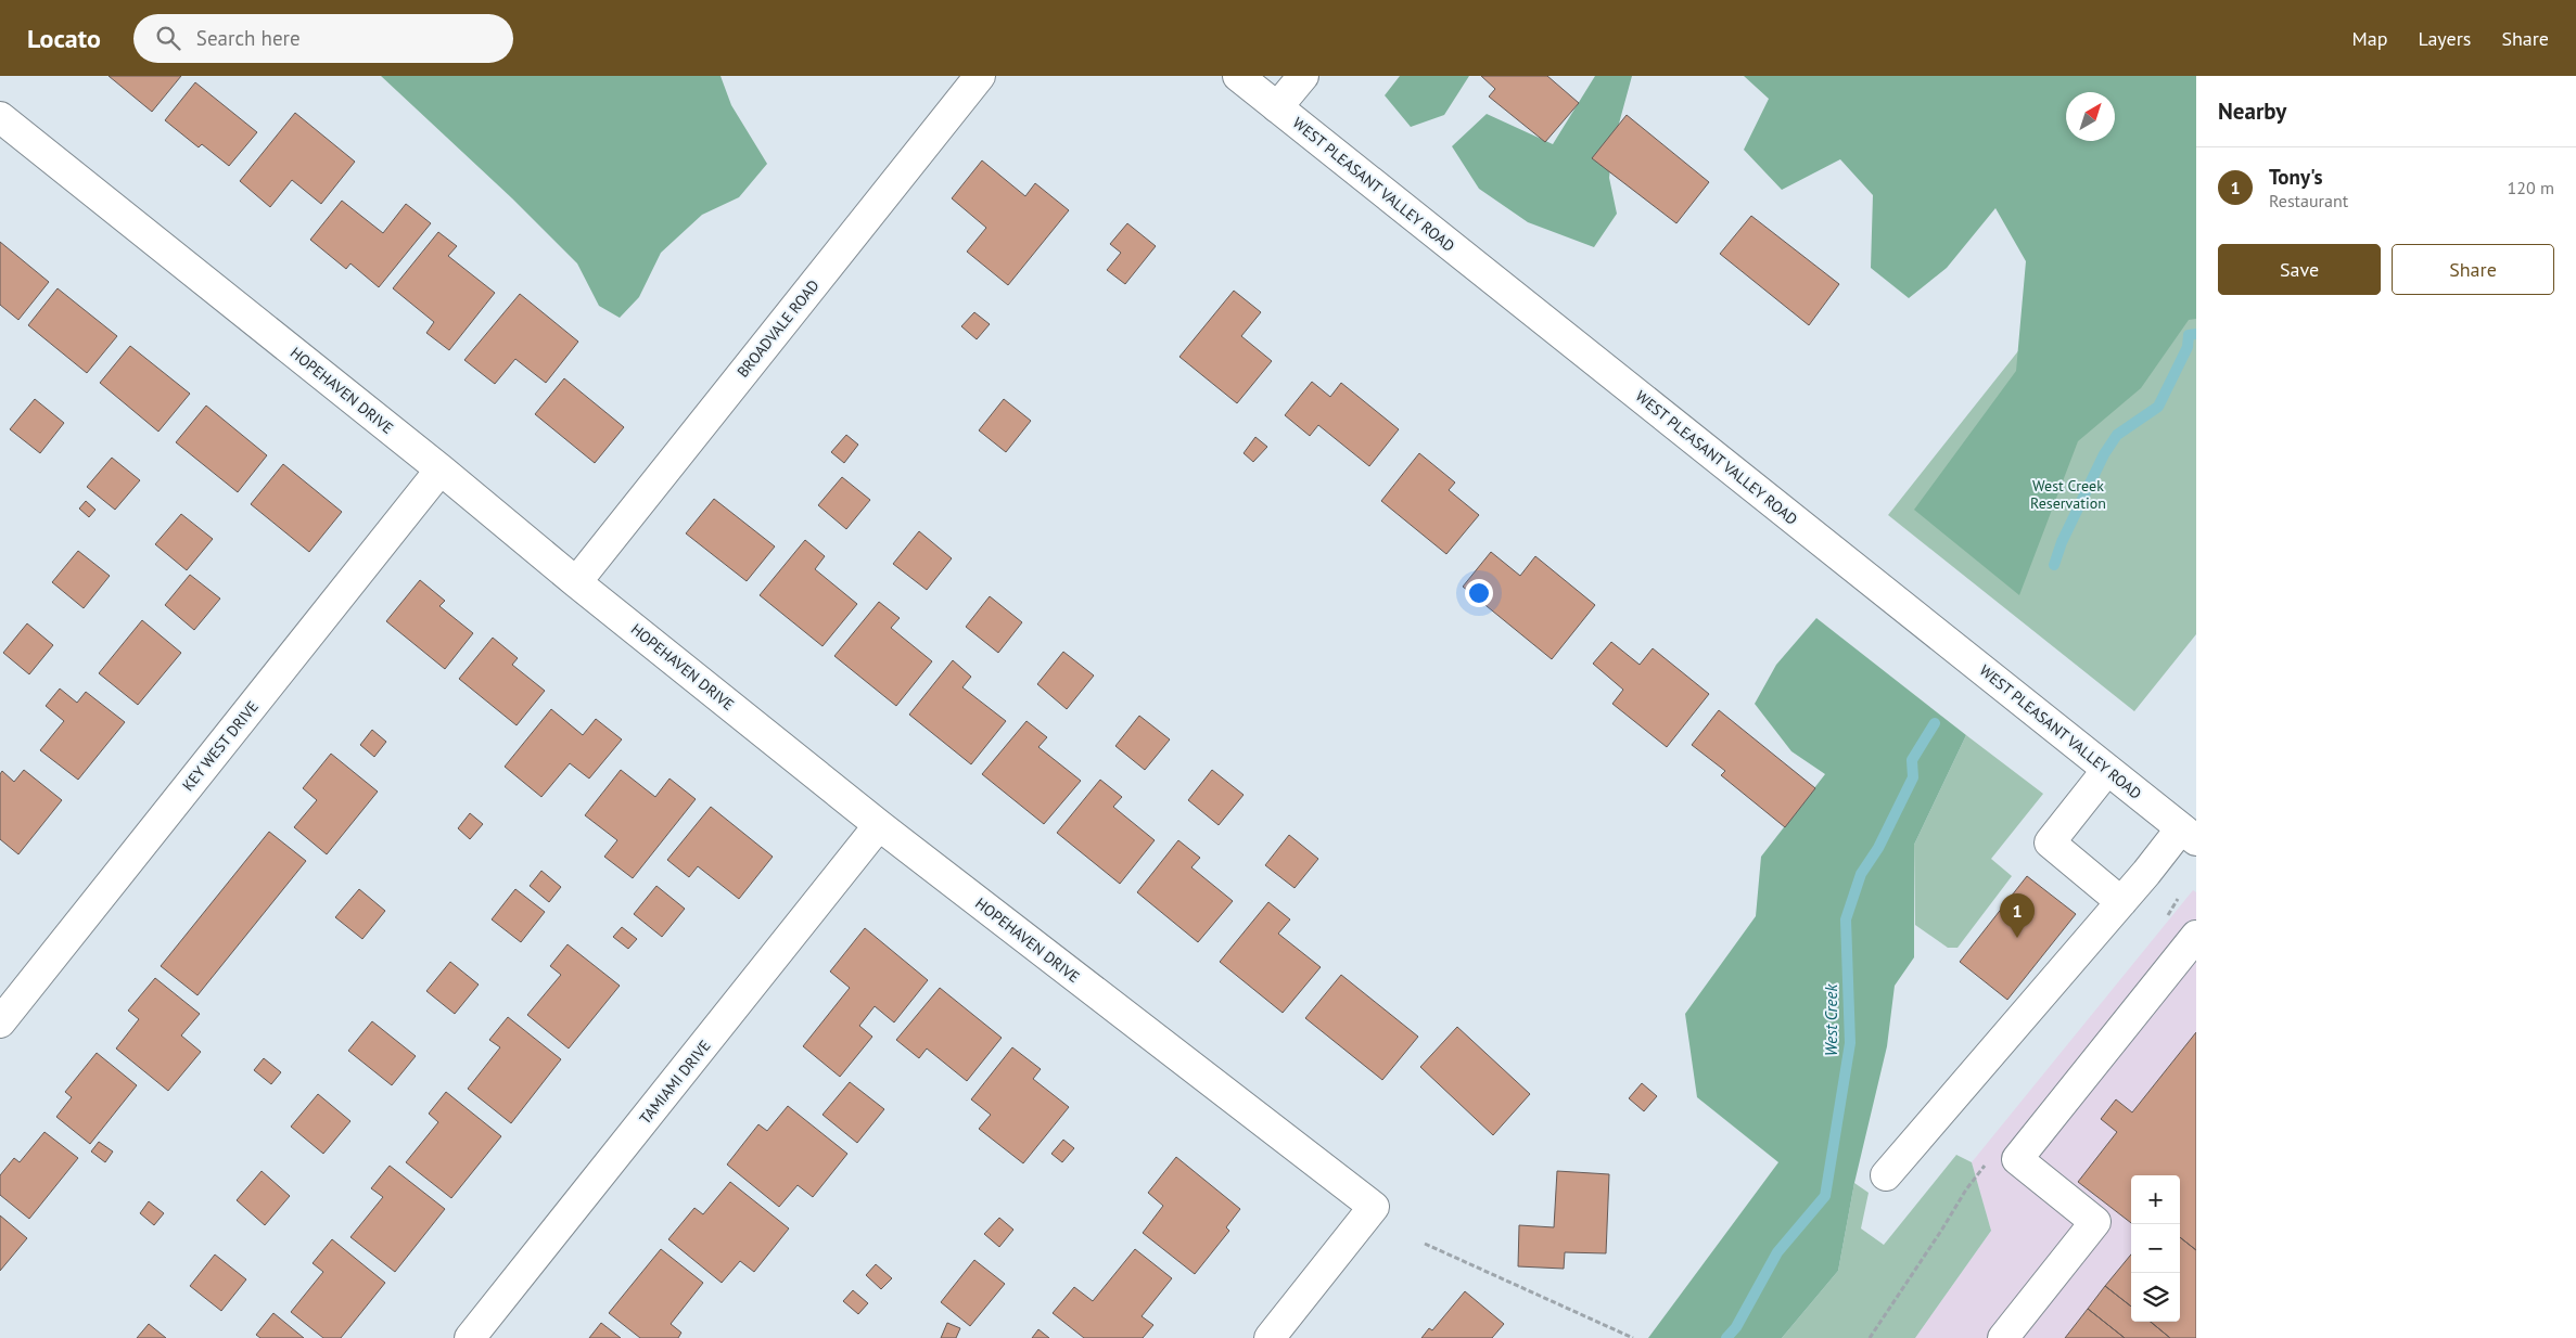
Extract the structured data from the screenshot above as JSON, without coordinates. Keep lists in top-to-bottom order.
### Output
{
  "streets": {
    "street": [
      "WEST PLEASANT VALLEY ROAD",
      "BROADVALE ROAD",
      "HOPEHAVEN DRIVE",
      "KEY WEST DRIVE",
      "TAMIAMI DRIVE"
    ]
  },
  "crossings": [
    ["BROADVALE ROAD", "HOPEHAVEN DRIVE"],
    ["HOPEHAVEN DRIVE", "KEY WEST DRIVE"],
    ["HOPEHAVEN DRIVE", "TAMIAMI DRIVE"]
  ],
  "water": ["West Creek"],
  "parks": ["West Creek Reservation"],
  "north": "top right",
  "page": {
    "header": "Locato",
    "search": "Search here",
    "nav": ["Map", "Layers", "Share"],
    "heading": "Nearby",
    "list": [
      {
        "mark": "1",
        "name": "Tony's",
        "note": "Restaurant",
        "value": "120 m"
      }
    ],
    "buttons": ["Save", "Share"],
    "pins": "1",
    "map_buttons": ["+", "−"]
  }
}
